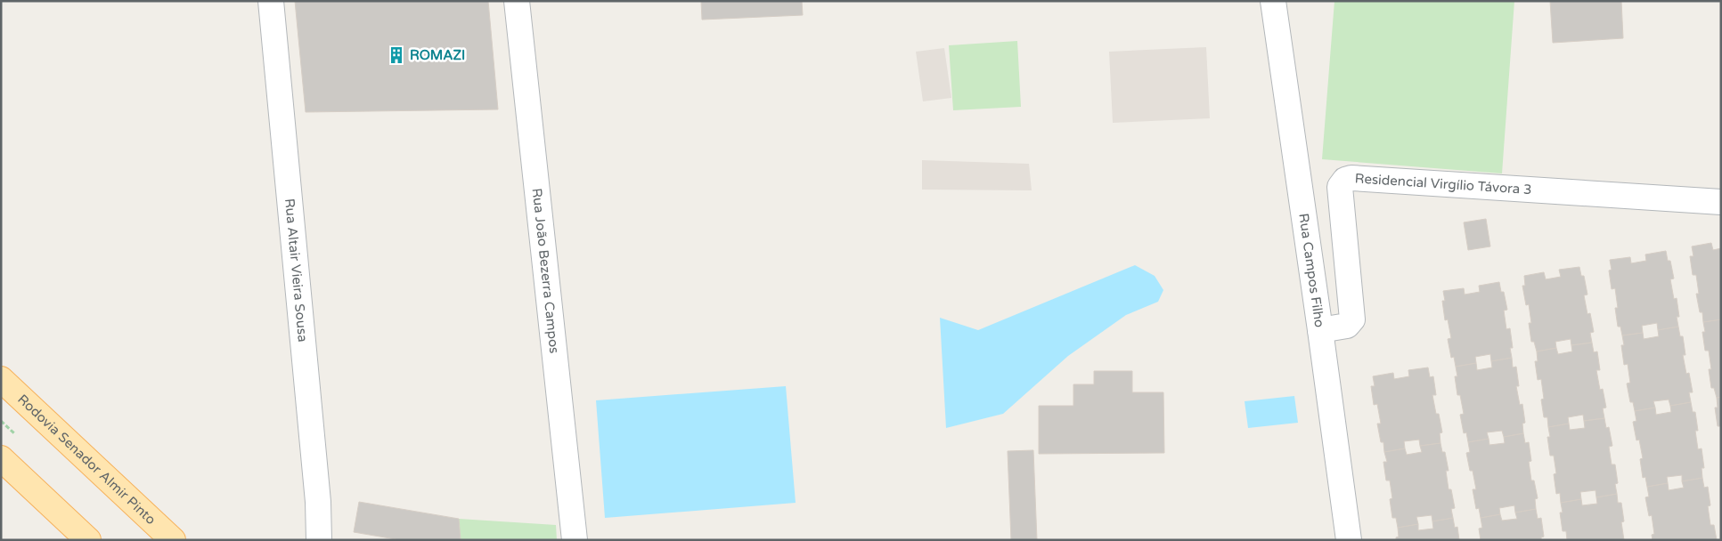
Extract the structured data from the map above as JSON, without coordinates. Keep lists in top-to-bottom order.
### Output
{
  "streets": {
    "main road": ["Rodovia Senador Almir Pinto"],
    "street": [
      "Residencial Virgílio Távora 3",
      "Rua Altair Vieira Sousa",
      "Rua João Bezerra Campos",
      "Rua Campos Filho"
    ]
  },
  "crossings": [
    ["Residencial Virgílio Távora 3", "Rua Campos Filho"]
  ],
  "places": {
    "building": ["ROMAZI"]
  }
}
